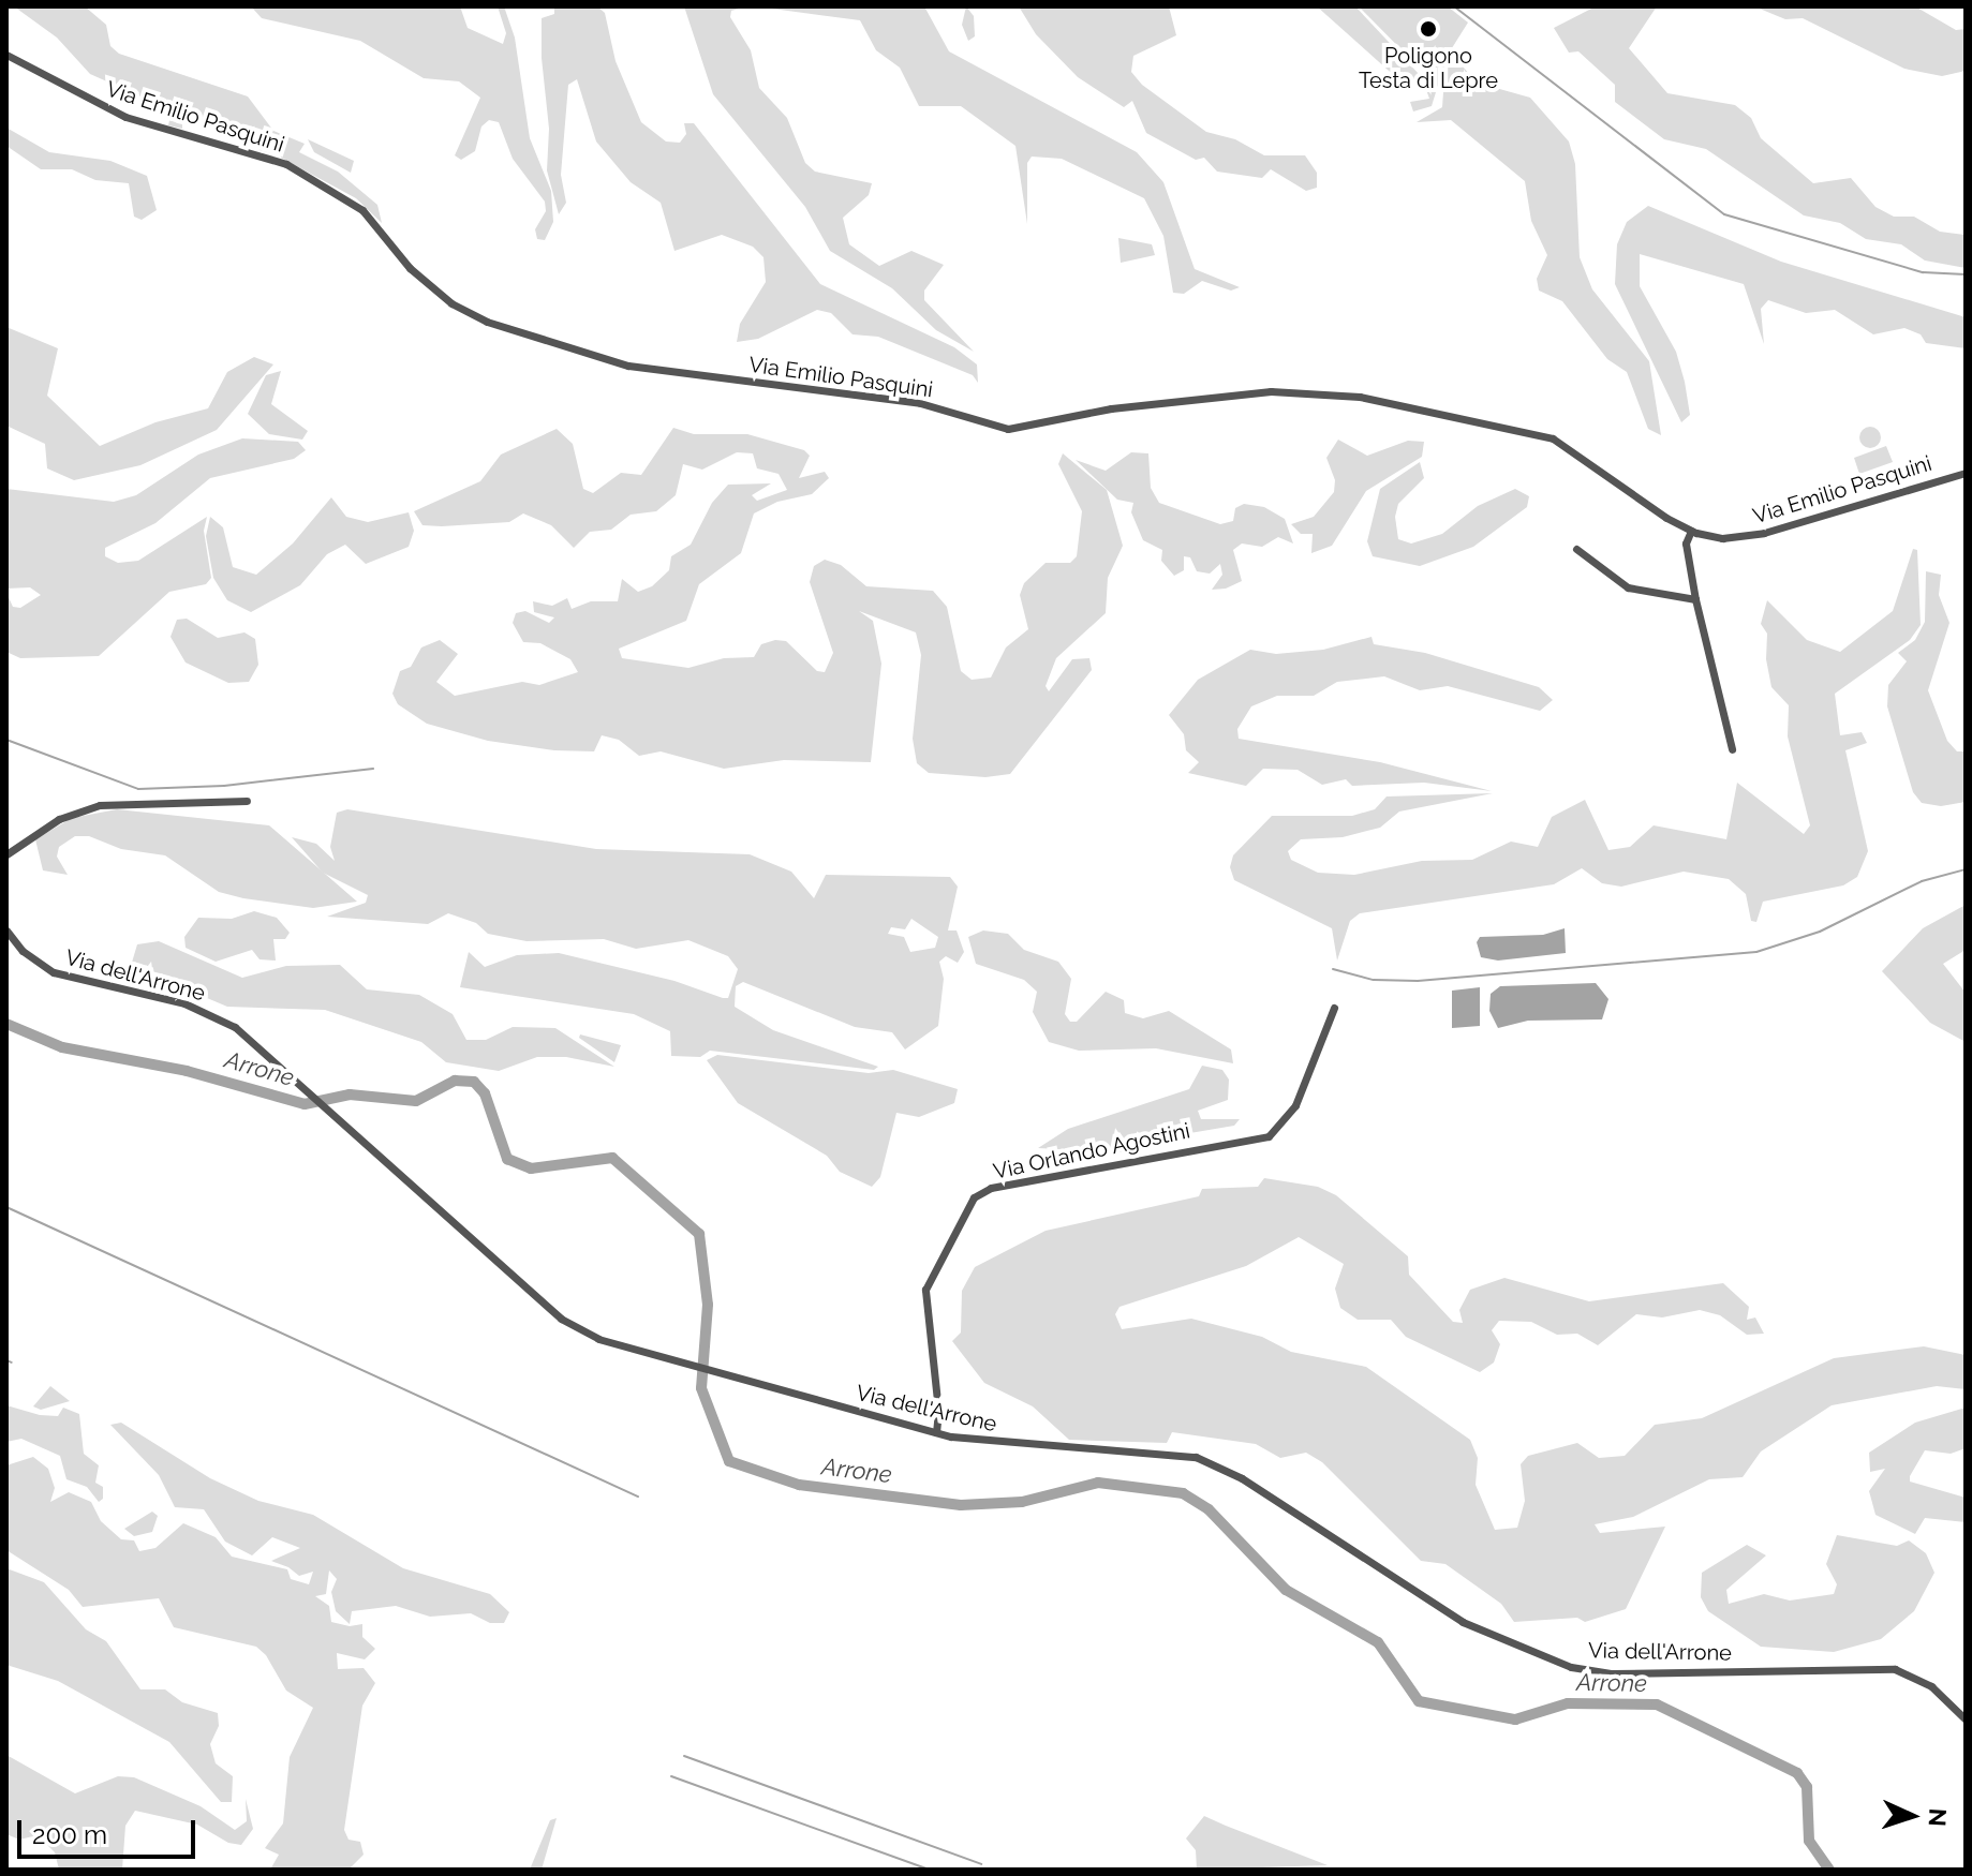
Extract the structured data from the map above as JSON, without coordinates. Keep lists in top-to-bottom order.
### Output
{
  "streets": {
    "street": ["Via Emilio Pasquini", "Via dell'Arrone", "Via Orlando Agostini"]
  },
  "crossings": [
    ["Via dell'Arrone", "Via Orlando Agostini"]
  ],
  "water": ["Arrone"],
  "places": ["Poligono Testa di Lepre"],
  "scale_bar": "200 m",
  "north": "right"
}
